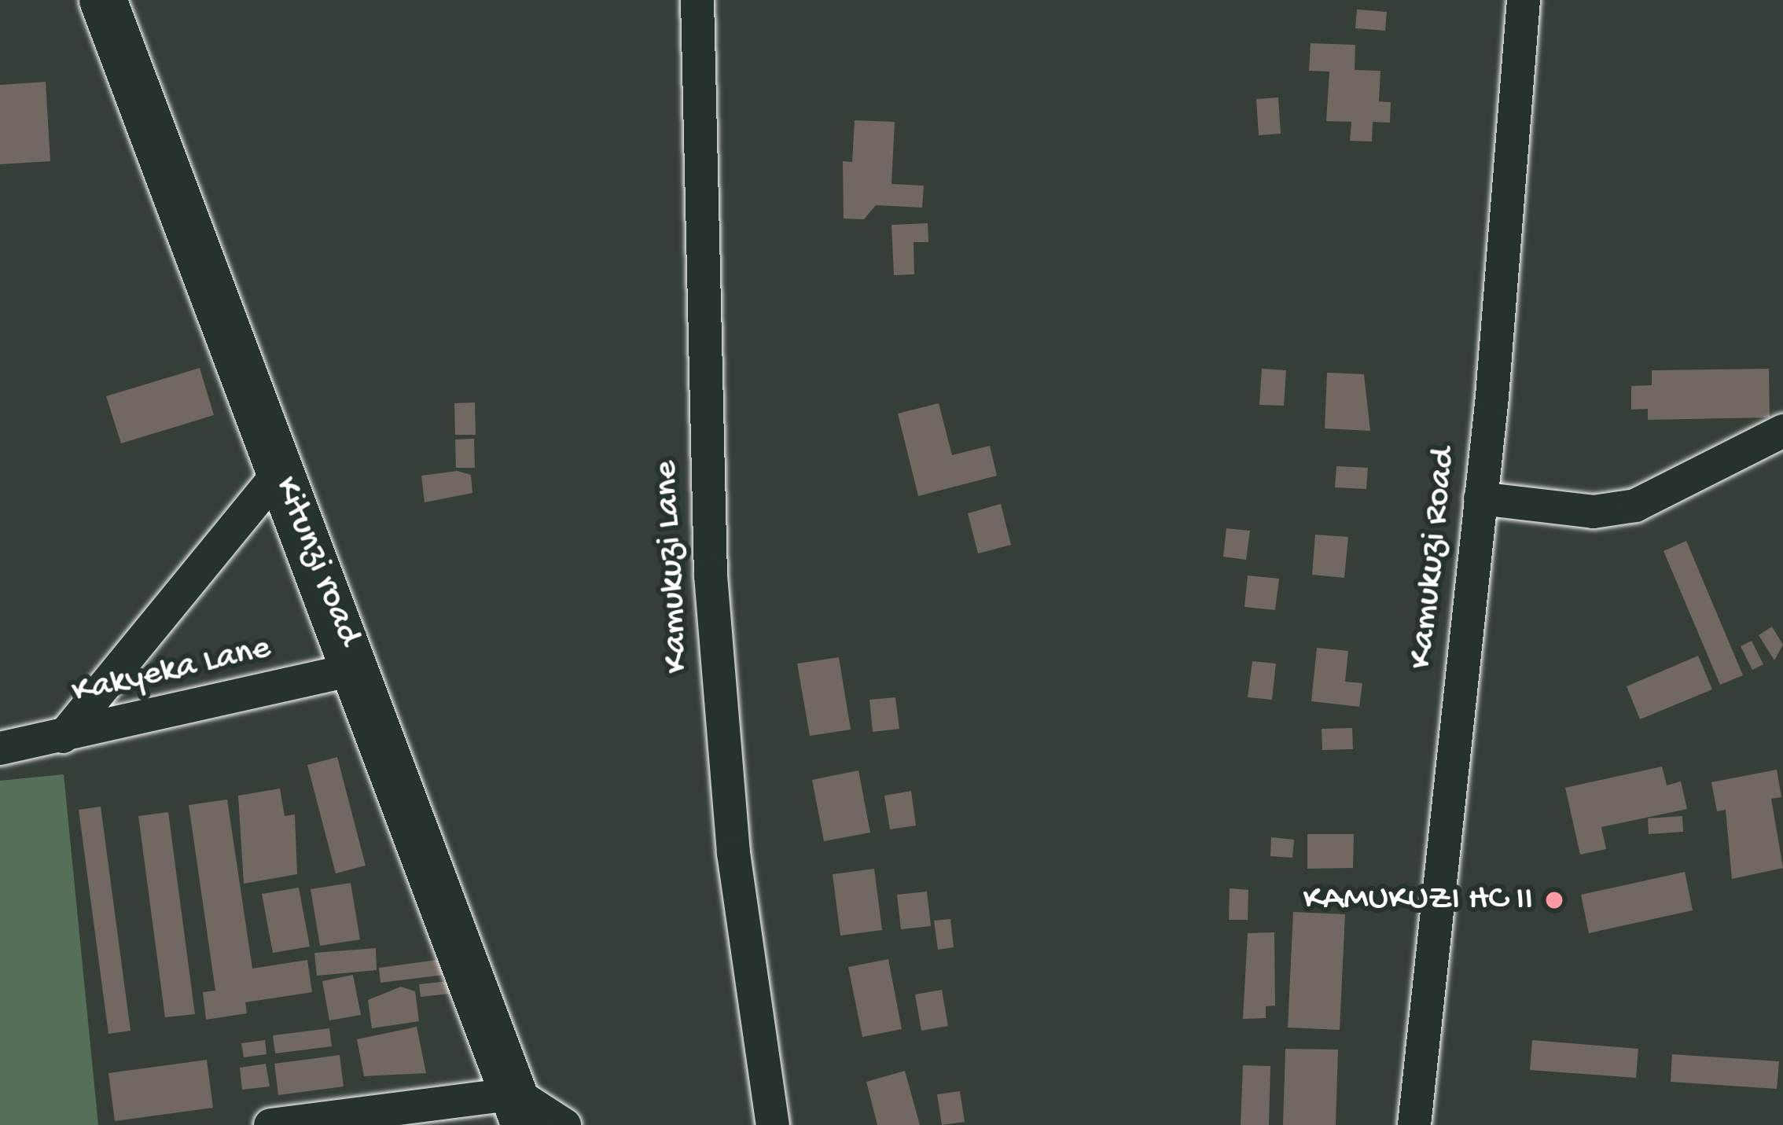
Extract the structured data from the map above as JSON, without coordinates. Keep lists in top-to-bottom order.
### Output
{
  "streets": {
    "street": [
      "Kamukuzi Road",
      "Kitunzi road",
      "Kamukuzi Lane",
      "Kakyeka Lane"
    ]
  },
  "crossings": [
    ["Kitunzi road", "Kakyeka Lane"]
  ],
  "places": ["KAMUKUZI HC II"]
}
